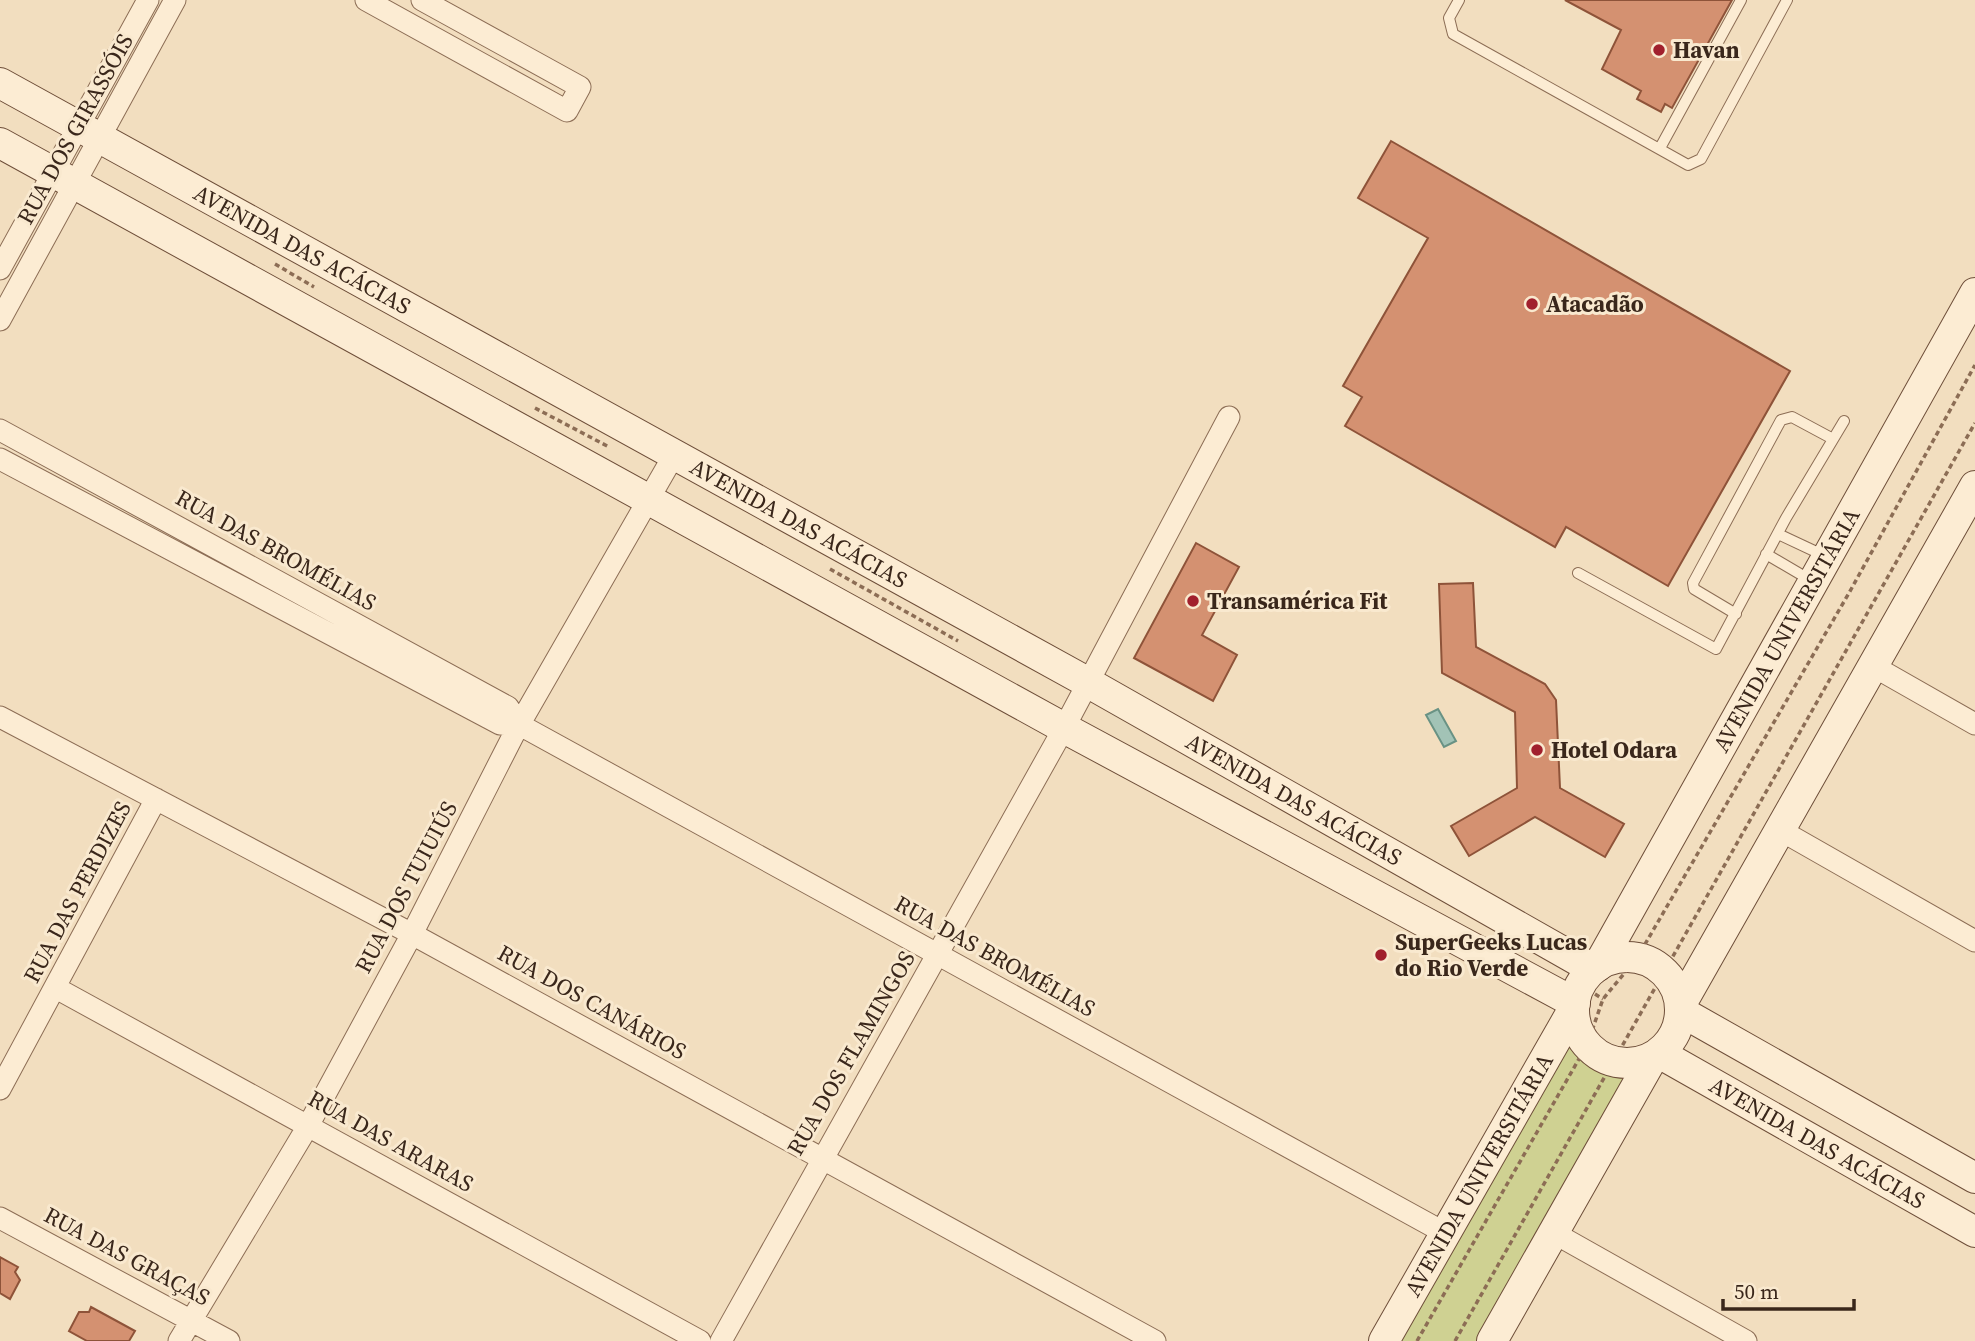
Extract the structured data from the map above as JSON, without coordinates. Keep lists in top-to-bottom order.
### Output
{
  "streets": {
    "street": [
      "RUA DOS GIRASSÓIS",
      "AVENIDA DAS ACÁCIAS",
      "RUA DAS BROMÉLIAS",
      "AVENIDA UNIVERSITÁRIA",
      "RUA DOS TUIUIÚS",
      "RUA DAS PERDIZES",
      "RUA DOS CANÁRIOS",
      "RUA DOS FLAMINGOS",
      "RUA DAS ARARAS",
      "RUA DAS GRAÇAS"
    ]
  },
  "crossings": [
    ["RUA DOS GIRASSÓIS", "AVENIDA DAS ACÁCIAS"],
    ["AVENIDA DAS ACÁCIAS", "AVENIDA UNIVERSITÁRIA"],
    ["AVENIDA DAS ACÁCIAS", "RUA DOS TUIUIÚS"],
    ["AVENIDA DAS ACÁCIAS", "RUA DOS FLAMINGOS"],
    ["RUA DAS BROMÉLIAS", "AVENIDA UNIVERSITÁRIA"],
    ["RUA DAS BROMÉLIAS", "RUA DOS TUIUIÚS"],
    ["RUA DAS BROMÉLIAS", "RUA DOS FLAMINGOS"],
    ["RUA DOS TUIUIÚS", "RUA DOS CANÁRIOS"],
    ["RUA DOS TUIUIÚS", "RUA DAS ARARAS"],
    ["RUA DOS TUIUIÚS", "RUA DAS GRAÇAS"],
    ["RUA DAS PERDIZES", "RUA DOS CANÁRIOS"],
    ["RUA DAS PERDIZES", "RUA DAS ARARAS"],
    ["RUA DOS CANÁRIOS", "RUA DOS FLAMINGOS"]
  ],
  "places": [
    "Havan",
    "Atacadão",
    "Transamérica Fit",
    "Hotel Odara",
    "SuperGeeks Lucas do Rio Verde"
  ],
  "scale_bar": "50 m"
}
